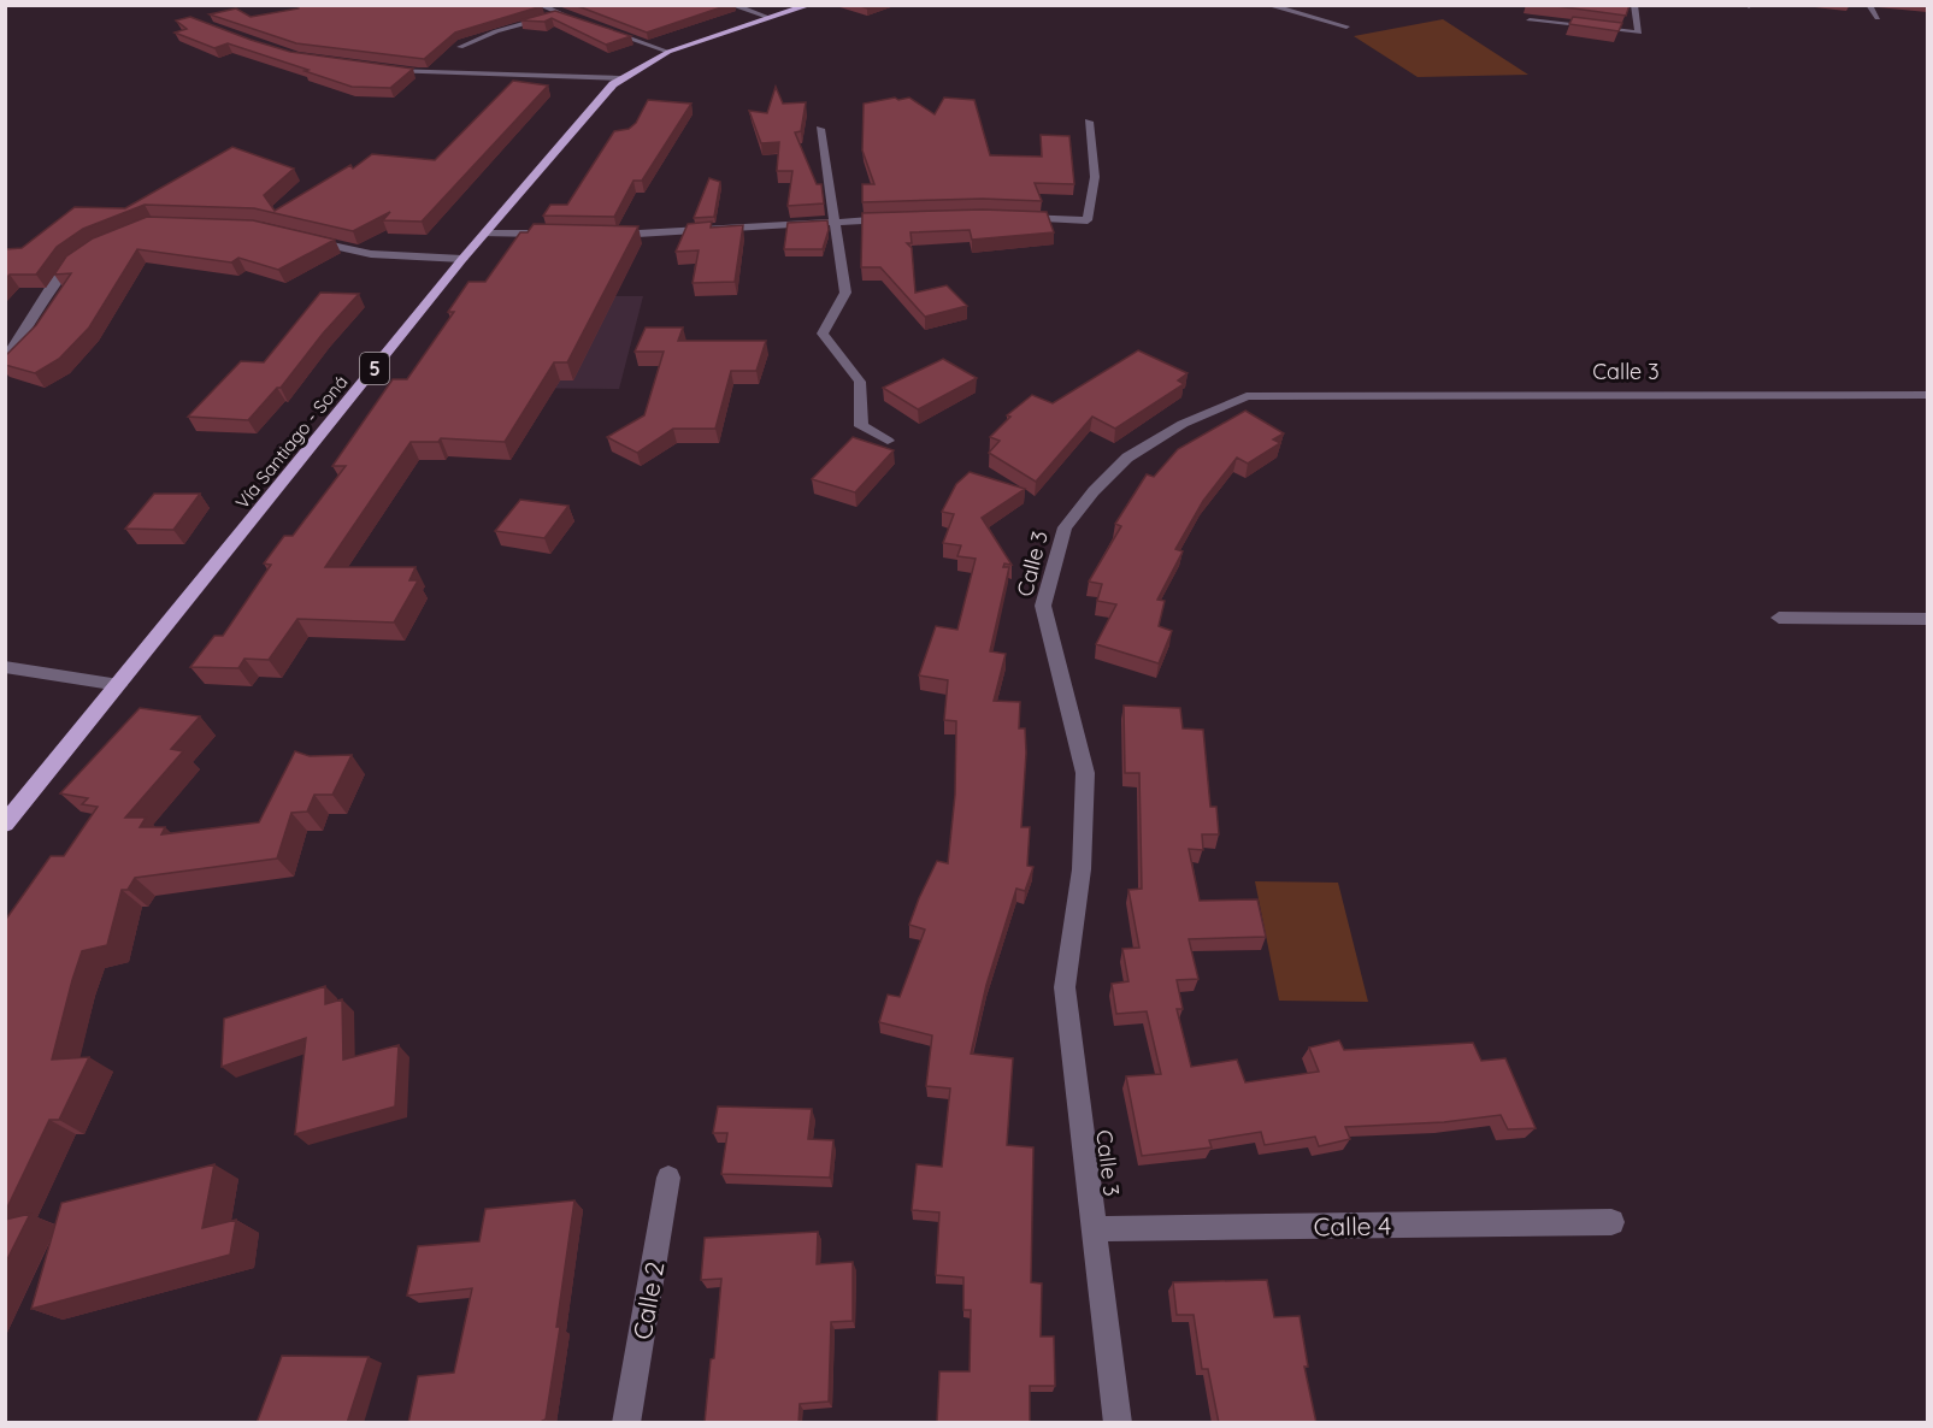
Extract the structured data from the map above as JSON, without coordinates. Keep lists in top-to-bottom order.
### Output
{
  "streets": {
    "main road": ["5", "Vía Santiago - Soná"],
    "street": ["Calle 3", "Calle 4", "Calle 2"]
  },
  "crossings": [
    ["Calle 3", "Calle 4"]
  ]
}
